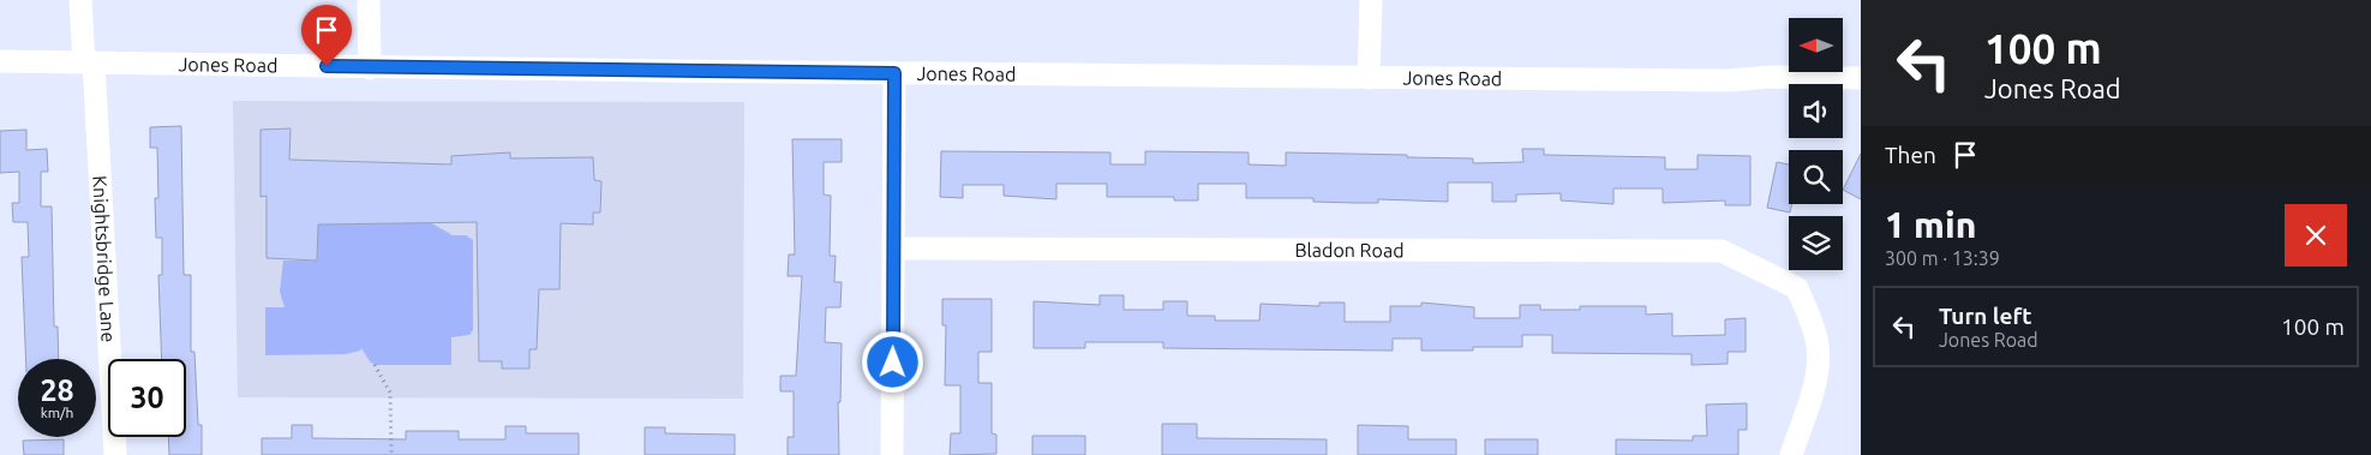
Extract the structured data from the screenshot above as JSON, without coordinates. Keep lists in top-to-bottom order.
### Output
{
  "streets": {
    "street": ["Jones Road", "Bladon Road", "Knightsbridge Lane"]
  },
  "crossings": [
    ["Jones Road", "Knightsbridge Lane"]
  ],
  "north": "left",
  "page": {
    "turn": ["100 m", "Jones Road"],
    "then": "Then",
    "heading": ["1 min", "300 m · 13:39"],
    "list": [
      {
        "name": "Turn left",
        "note": "Jones Road",
        "value": "100 m"
      }
    ],
    "speed": "28 km/h",
    "limit": "30"
  }
}
